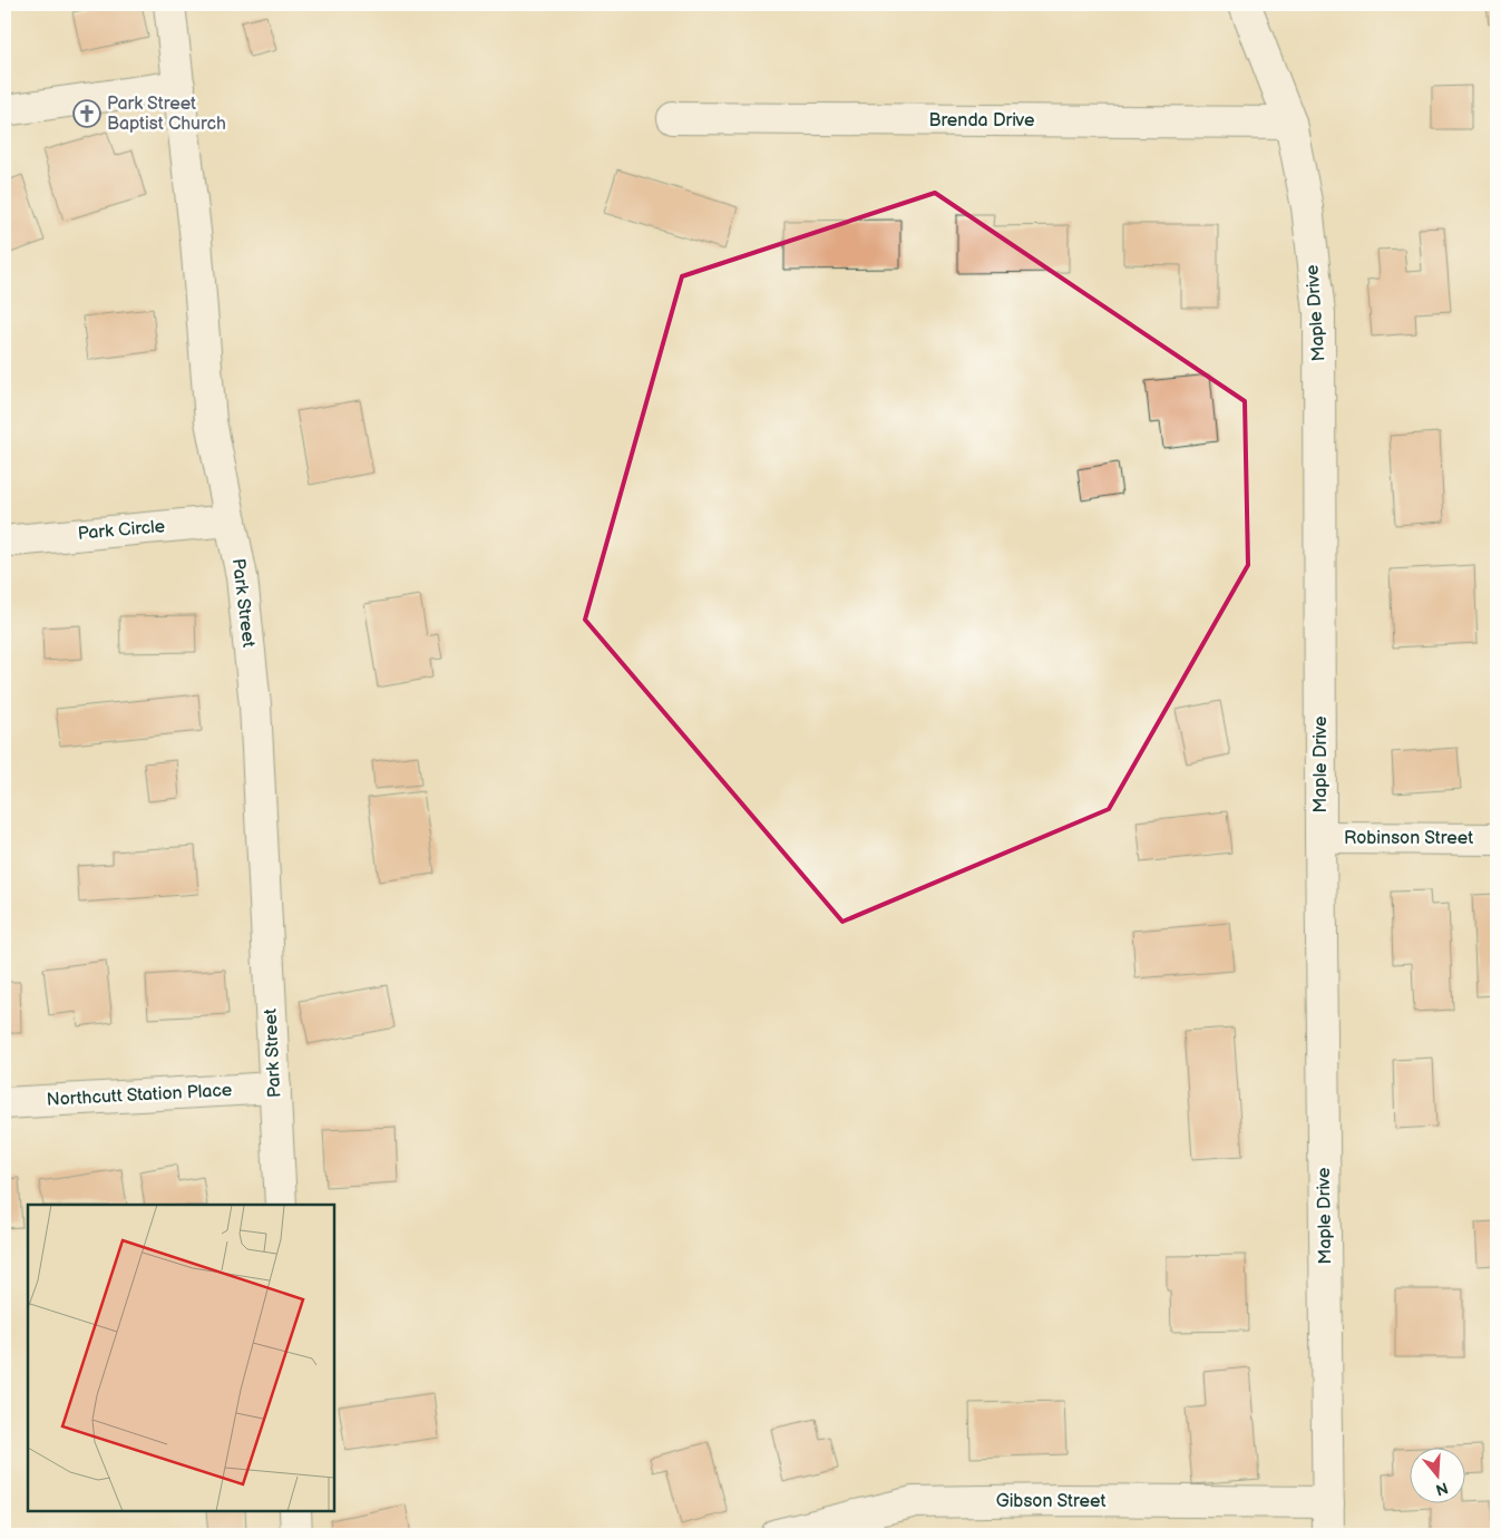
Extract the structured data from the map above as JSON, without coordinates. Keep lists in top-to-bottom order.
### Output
{
  "streets": {
    "street": [
      "Brenda Drive",
      "Maple Drive",
      "Park Circle",
      "Park Street",
      "Robinson Street",
      "Northcutt Station Place",
      "Gibson Street"
    ]
  },
  "crossings": [
    ["Brenda Drive", "Maple Drive"],
    ["Maple Drive", "Robinson Street"],
    ["Maple Drive", "Gibson Street"],
    ["Park Circle", "Park Street"],
    ["Park Street", "Northcutt Station Place"]
  ],
  "places": {
    "church": ["Park Street Baptist Church"]
  },
  "north": "bottom"
}
